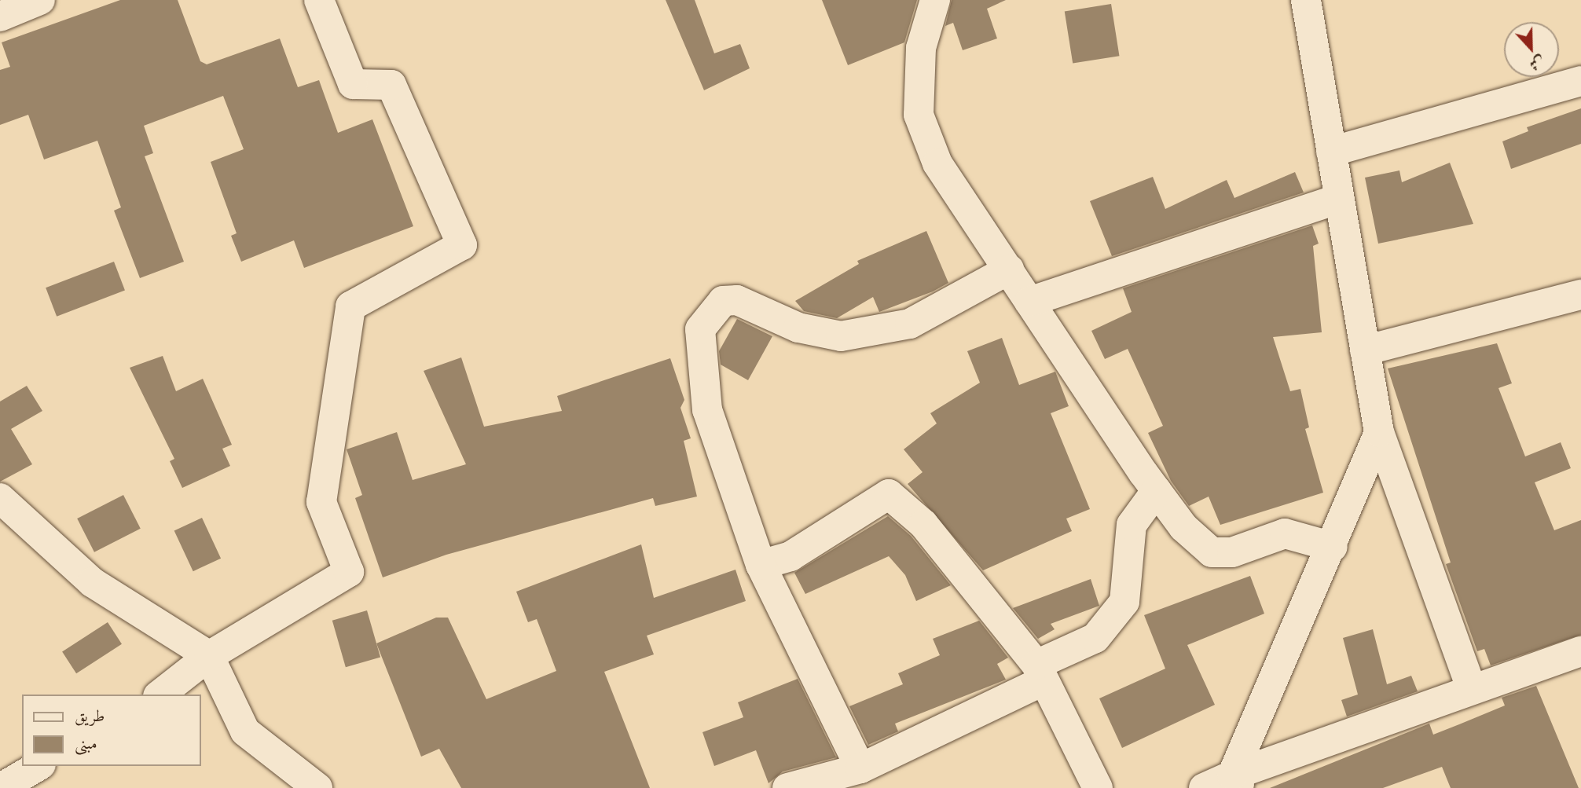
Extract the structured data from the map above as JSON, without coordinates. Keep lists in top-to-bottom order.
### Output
{
  "legend": ["طريق", "مبنى"],
  "north": "bottom"
}
